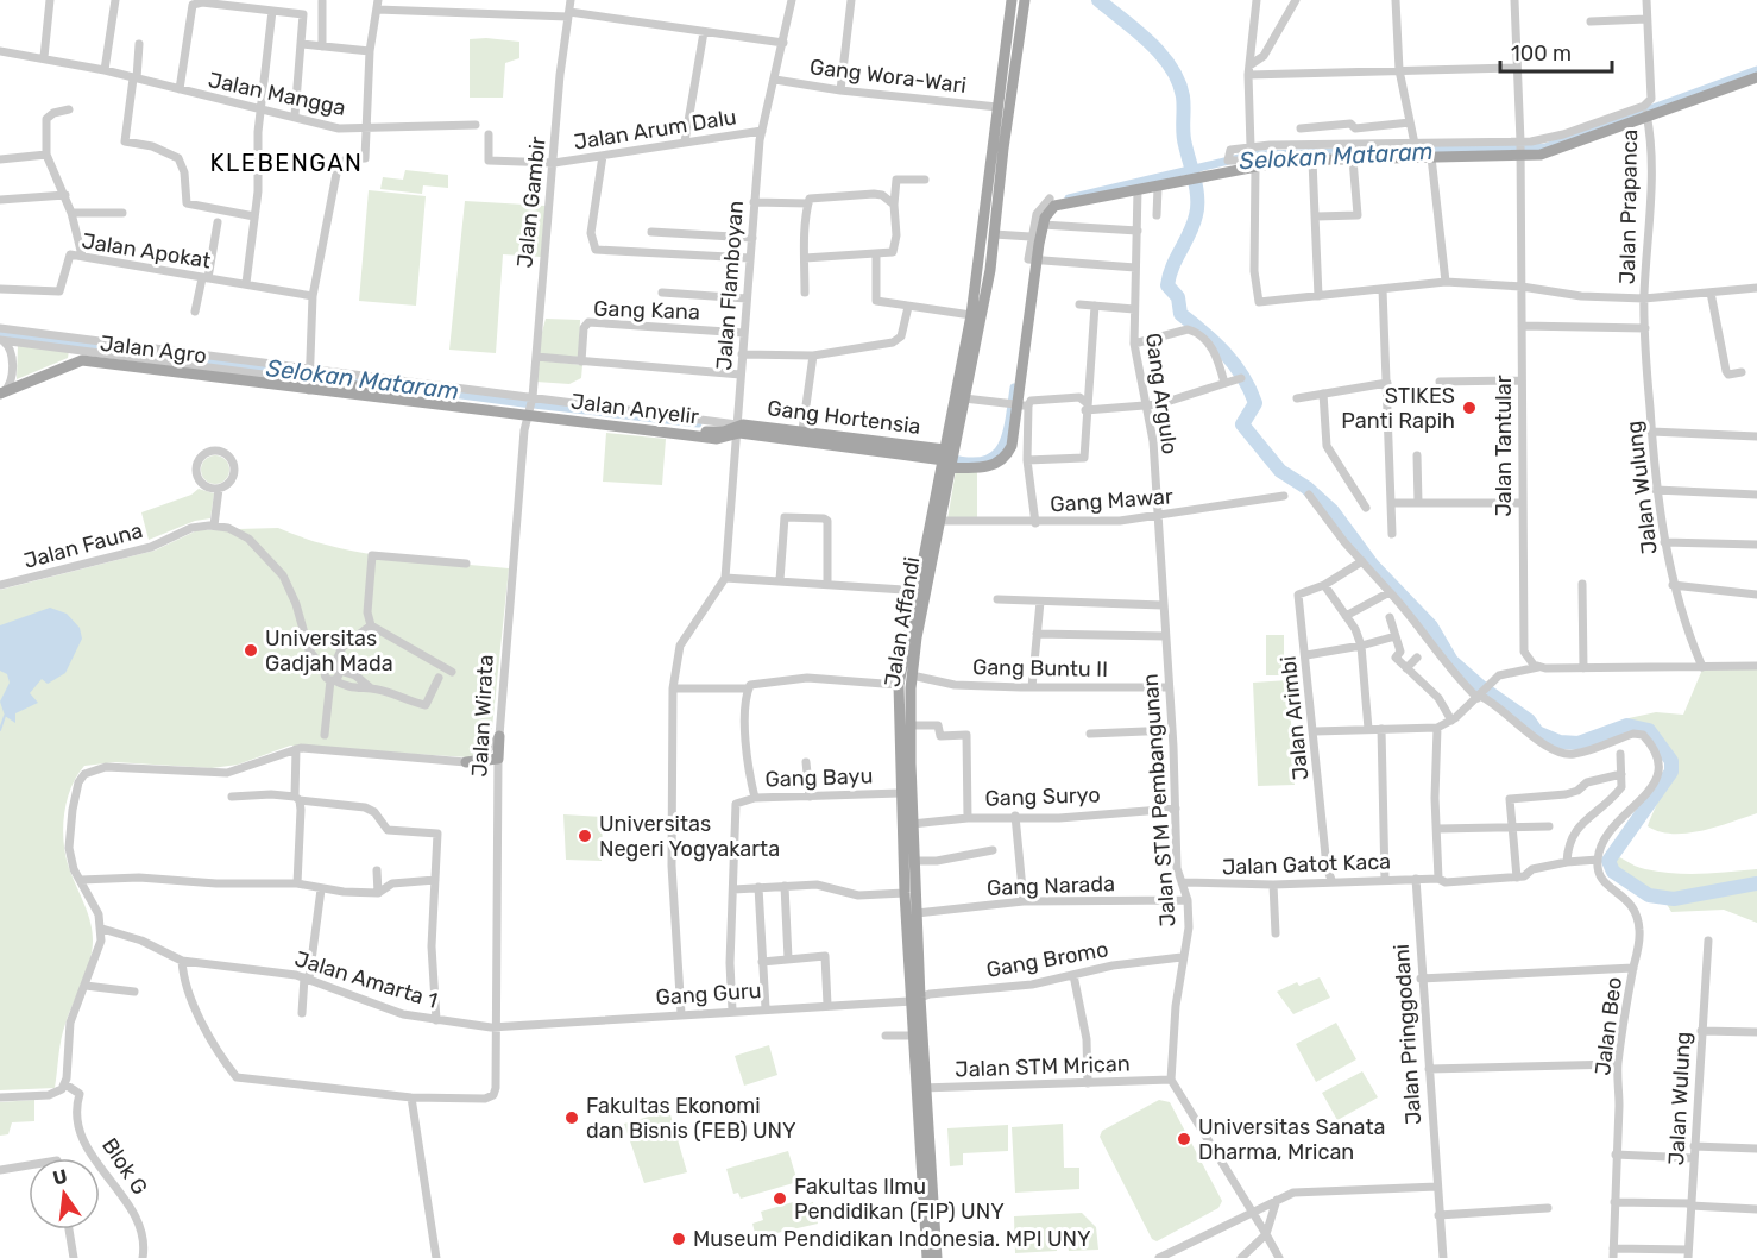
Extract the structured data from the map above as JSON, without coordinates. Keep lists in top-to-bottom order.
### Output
{
  "streets": {
    "main road": [
      "Jalan Agro",
      "Jalan Anyelir",
      "Gang Hortensia",
      "Jalan Affandi",
      "Jalan Wirata"
    ],
    "street": [
      "Gang Wora-Wari",
      "Jalan Mangga",
      "Jalan Arum Dalu",
      "Jalan Gambir",
      "Jalan Prapanca",
      "Jalan Apokat",
      "Jalan Flamboyan",
      "Gang Kana",
      "Gang Argulo",
      "Jalan Tantular",
      "Jalan Wulung",
      "Gang Mawar",
      "Jalan Fauna",
      "Gang Buntu II",
      "Jalan Arimbi",
      "Gang Bayu",
      "Gang Suryo",
      "Jalan STM Pembangunan",
      "Jalan Gatot Kaca",
      "Gang Narada",
      "Gang Bromo",
      "Jalan Amarta 1",
      "Gang Guru",
      "Jalan Beo",
      "Jalan Pringgodani",
      "Jalan STM Mrican",
      "Blok G"
    ]
  },
  "crossings": [
    ["Gang Wora-Wari", "Jalan Flamboyan"],
    ["Gang Wora-Wari", "Jalan Affandi"],
    ["Jalan Arum Dalu", "Jalan Gambir"],
    ["Jalan Arum Dalu", "Jalan Flamboyan"],
    ["Jalan Gambir", "Jalan Agro"],
    ["Jalan Gambir", "Jalan Anyelir"],
    ["Jalan Gambir", "Jalan Wirata"],
    ["Jalan Prapanca", "Jalan Wulung"],
    ["Jalan Flamboyan", "Gang Kana"],
    ["Jalan Flamboyan", "Jalan Anyelir"],
    ["Jalan Flamboyan", "Gang Hortensia"],
    ["Jalan Agro", "Jalan Anyelir"],
    ["Jalan Agro", "Jalan Wirata"],
    ["Gang Argulo", "Gang Mawar"],
    ["Gang Argulo", "Jalan STM Pembangunan"],
    ["Jalan Anyelir", "Gang Hortensia"],
    ["Jalan Anyelir", "Jalan Wirata"],
    ["Gang Hortensia", "Jalan Affandi"],
    ["Gang Mawar", "Jalan Affandi"],
    ["Gang Mawar", "Jalan STM Pembangunan"],
    ["Jalan Affandi", "Gang Buntu II"],
    ["Jalan Affandi", "Gang Bayu"],
    ["Jalan Affandi", "Gang Suryo"],
    ["Jalan Affandi", "Gang Narada"],
    ["Jalan Affandi", "Gang Bromo"],
    ["Jalan Affandi", "Gang Guru"],
    ["Jalan Affandi", "Jalan STM Mrican"],
    ["Gang Buntu II", "Jalan STM Pembangunan"],
    ["Jalan Wirata", "Jalan Amarta 1"],
    ["Jalan Wirata", "Gang Guru"],
    ["Jalan Arimbi", "Jalan Gatot Kaca"],
    ["Gang Suryo", "Jalan STM Pembangunan"],
    ["Jalan STM Pembangunan", "Jalan Gatot Kaca"],
    ["Jalan STM Pembangunan", "Gang Narada"],
    ["Jalan STM Pembangunan", "Gang Bromo"],
    ["Jalan STM Pembangunan", "Jalan STM Mrican"],
    ["Jalan Gatot Kaca", "Gang Narada"],
    ["Jalan Gatot Kaca", "Jalan Pringgodani"],
    ["Gang Bromo", "Gang Guru"],
    ["Jalan Amarta 1", "Gang Guru"],
    ["Jalan Beo", "Jalan Pringgodani"]
  ],
  "districts": ["KLEBENGAN"],
  "water": ["Selokan Mataram"],
  "places": [
    "STIKES Panti Rapih",
    "Universitas Gadjah Mada",
    "Universitas Negeri Yogyakarta",
    "Fakultas Ekonomi dan Bisnis (FEB) UNY",
    "Universitas Sanata Dharma, Mrican",
    "Fakultas Ilmu Pendidikan (FIP) UNY",
    "Museum Pendidikan Indonesia. MPI UNY"
  ],
  "scale_bar": "100 m",
  "north": "top"
}
